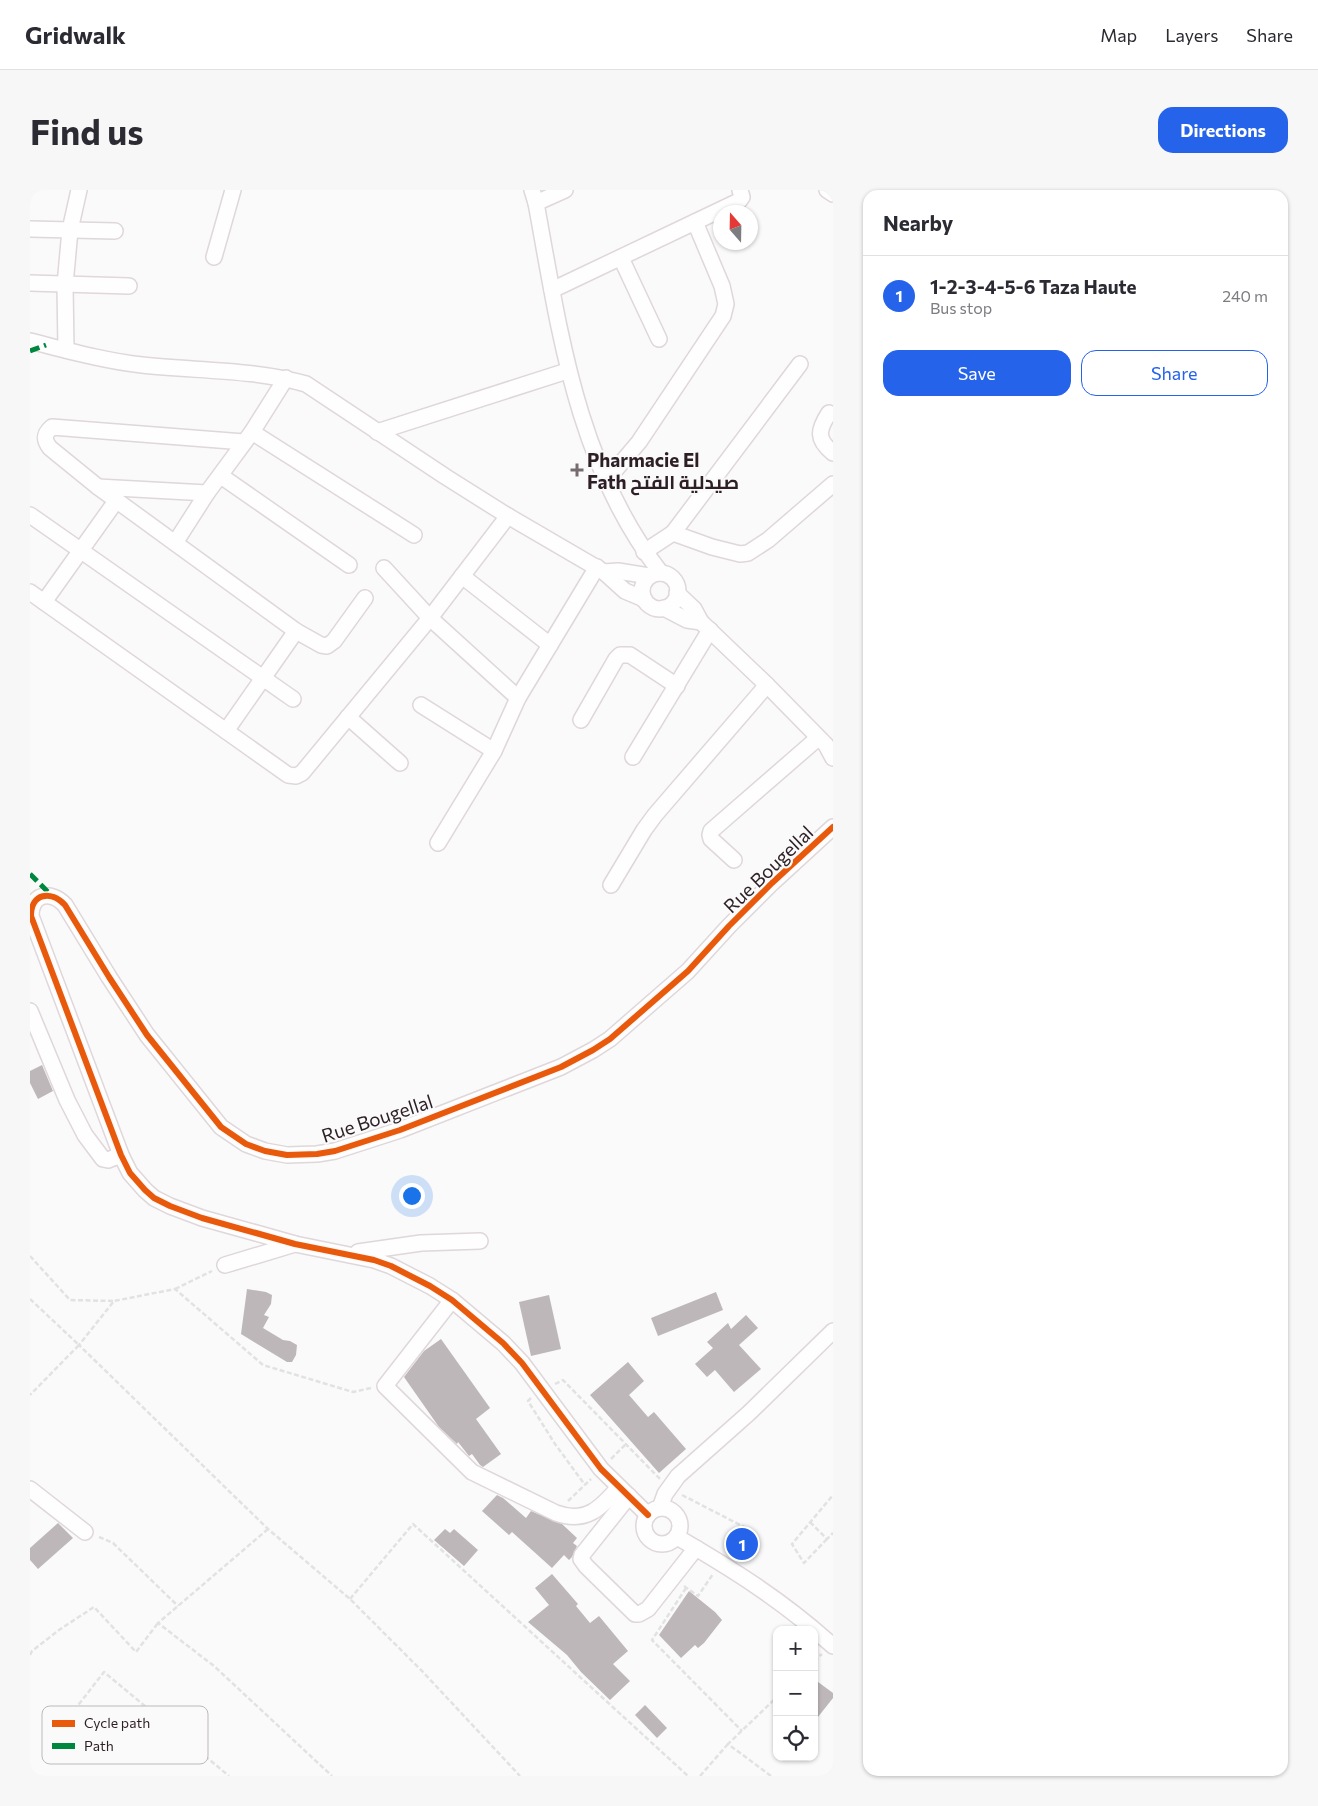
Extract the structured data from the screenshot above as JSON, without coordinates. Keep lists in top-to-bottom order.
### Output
{
  "streets": {
    "street": ["Rue Bougellal"]
  },
  "places": {
    "health": ["Pharmacie El Fath صيدلية الفتح"]
  },
  "legend": ["Cycle path", "Path"],
  "north": "top",
  "page": {
    "header": "Gridwalk",
    "nav": ["Map", "Layers", "Share"],
    "buttons": [
      "Directions",
      ["Save", "Share"]
    ],
    "title": "Find us",
    "heading": "Nearby",
    "list": [
      {
        "mark": "1",
        "name": "1-2-3-4-5-6 Taza Haute",
        "note": "Bus stop",
        "value": "240 m"
      }
    ],
    "pins": "1",
    "map_buttons": ["+", "−"]
  }
}
